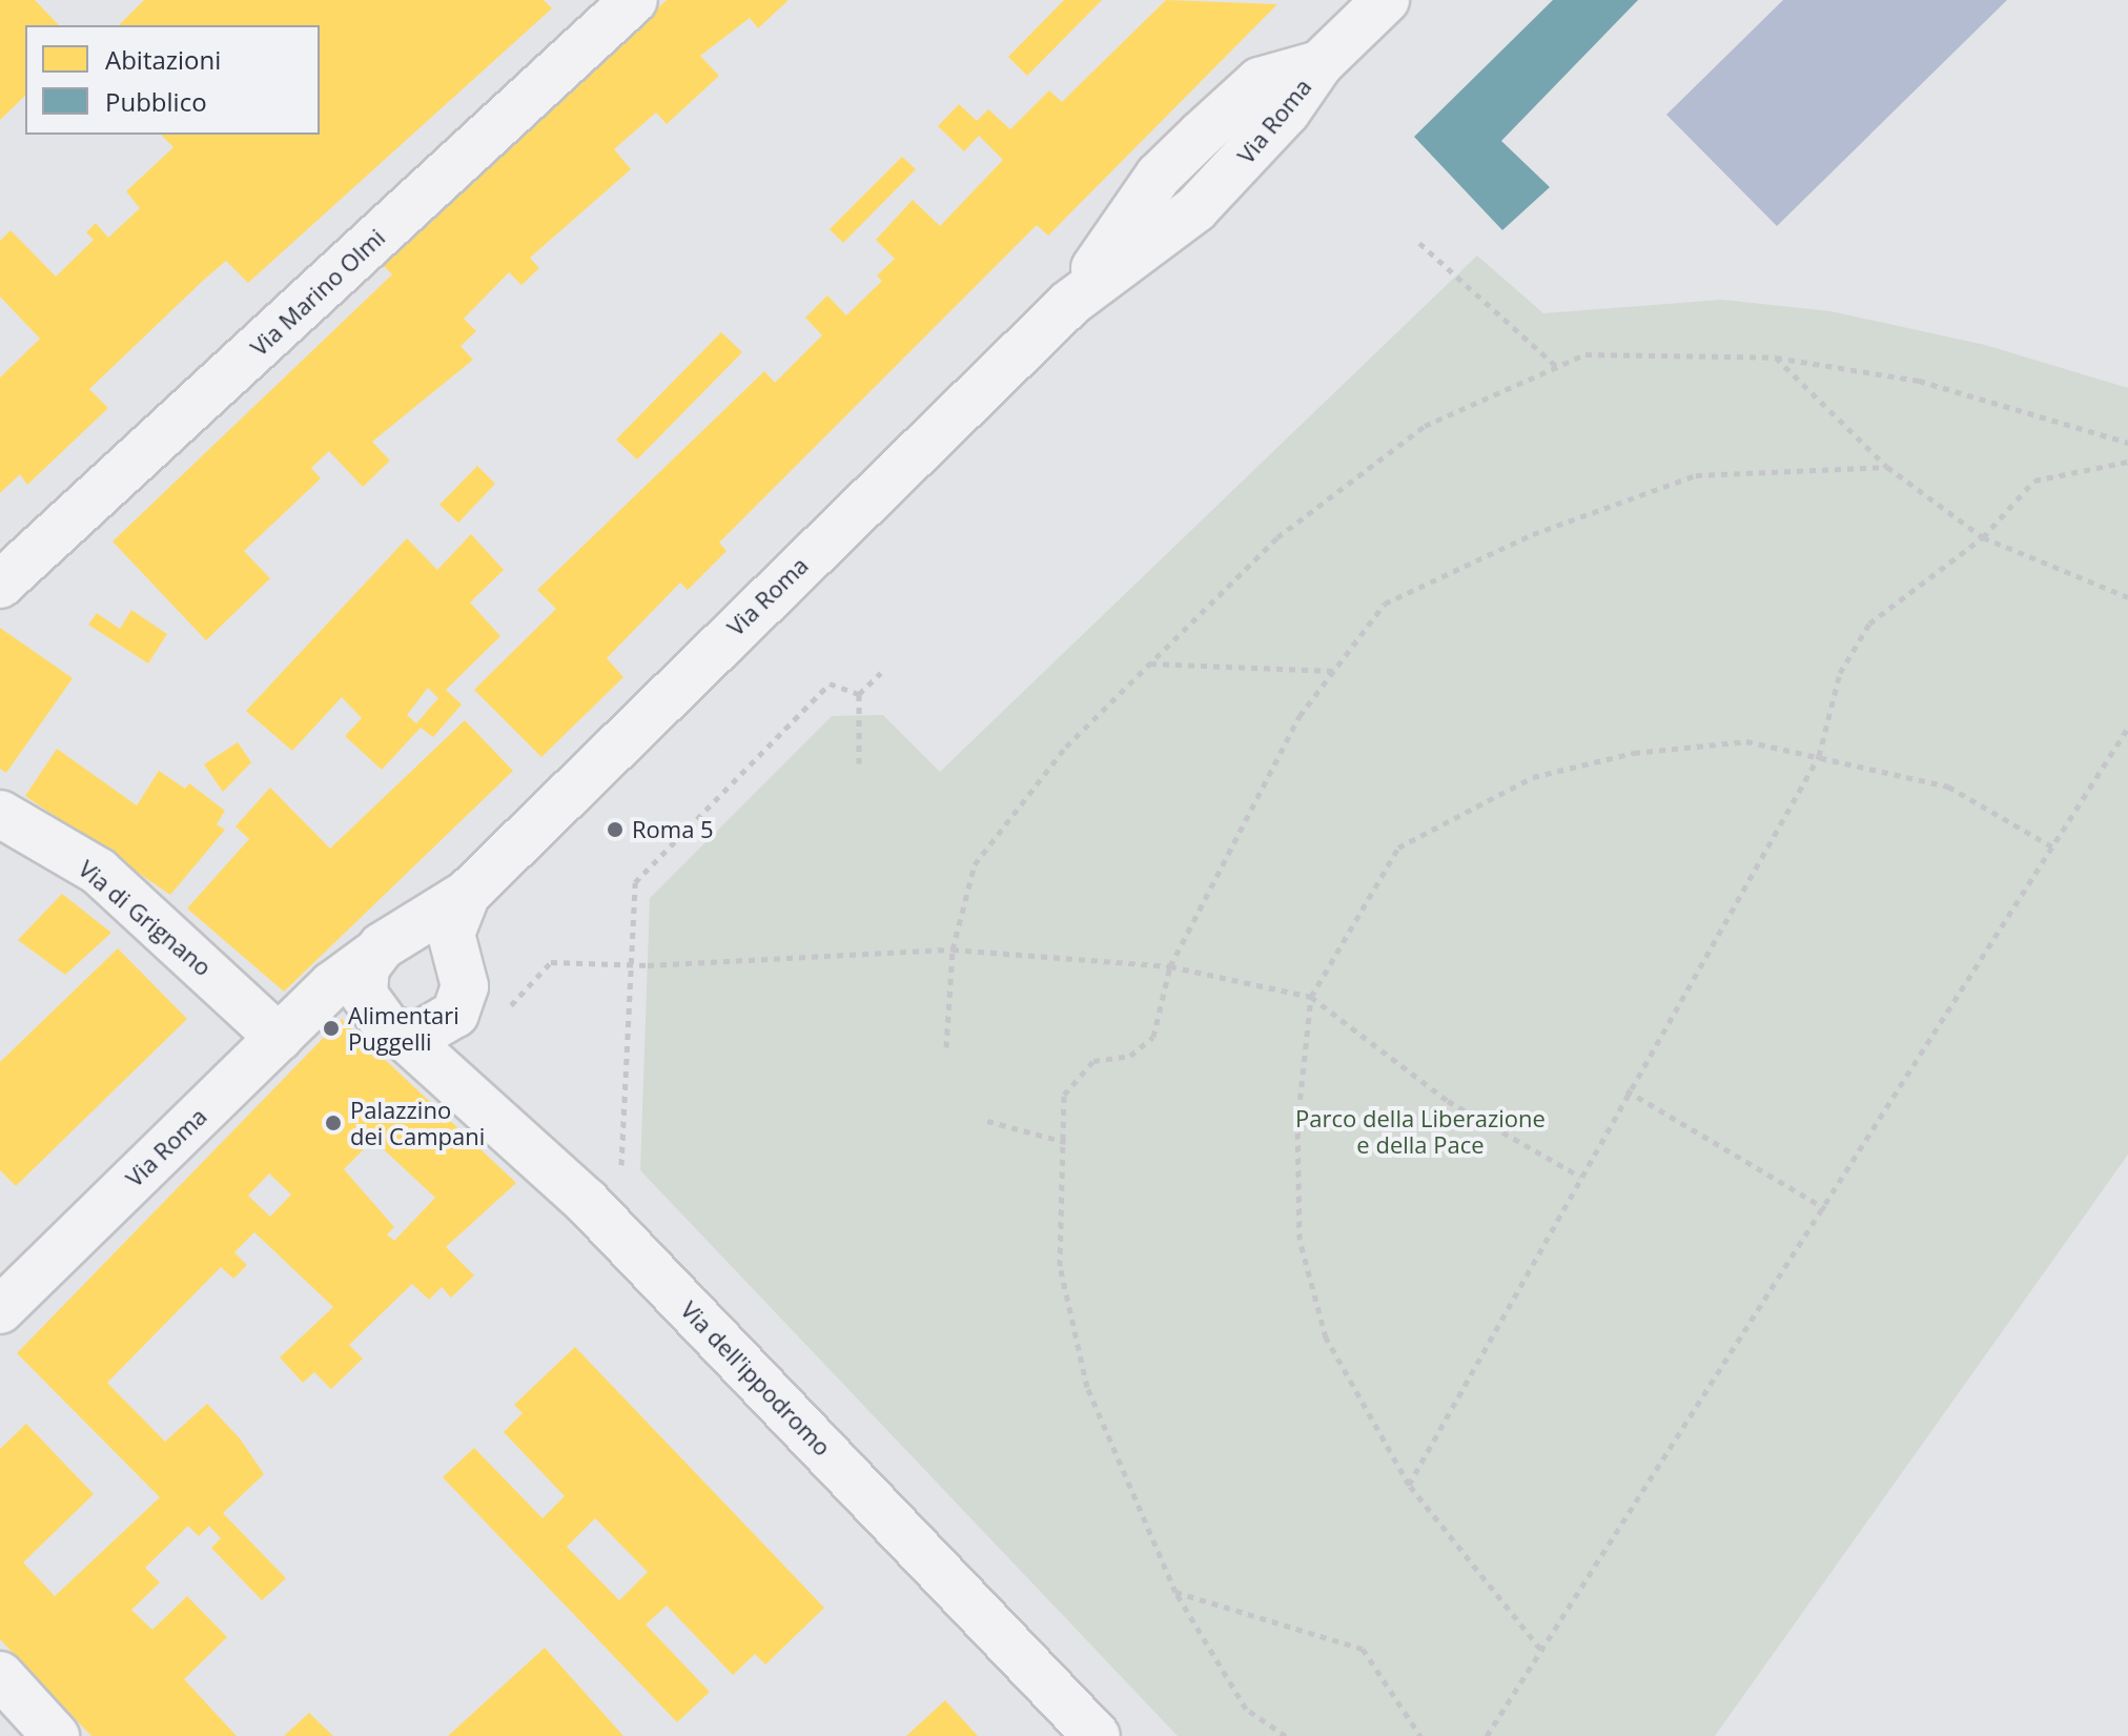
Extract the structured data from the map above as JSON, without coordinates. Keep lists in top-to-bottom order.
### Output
{
  "streets": {
    "street": [
      "Via Roma",
      "Via Marino Olmi",
      "Via di Grignano",
      "Via dell'ippodromo"
    ]
  },
  "crossings": [
    ["Via Roma", "Via di Grignano"],
    ["Via Roma", "Via dell'ippodromo"]
  ],
  "parks": ["Parco della Liberazione e della Pace"],
  "places": ["Roma 5", "Alimentari Puggelli", "Palazzino dei Campani"],
  "legend": ["Abitazioni", "Pubblico"]
}
